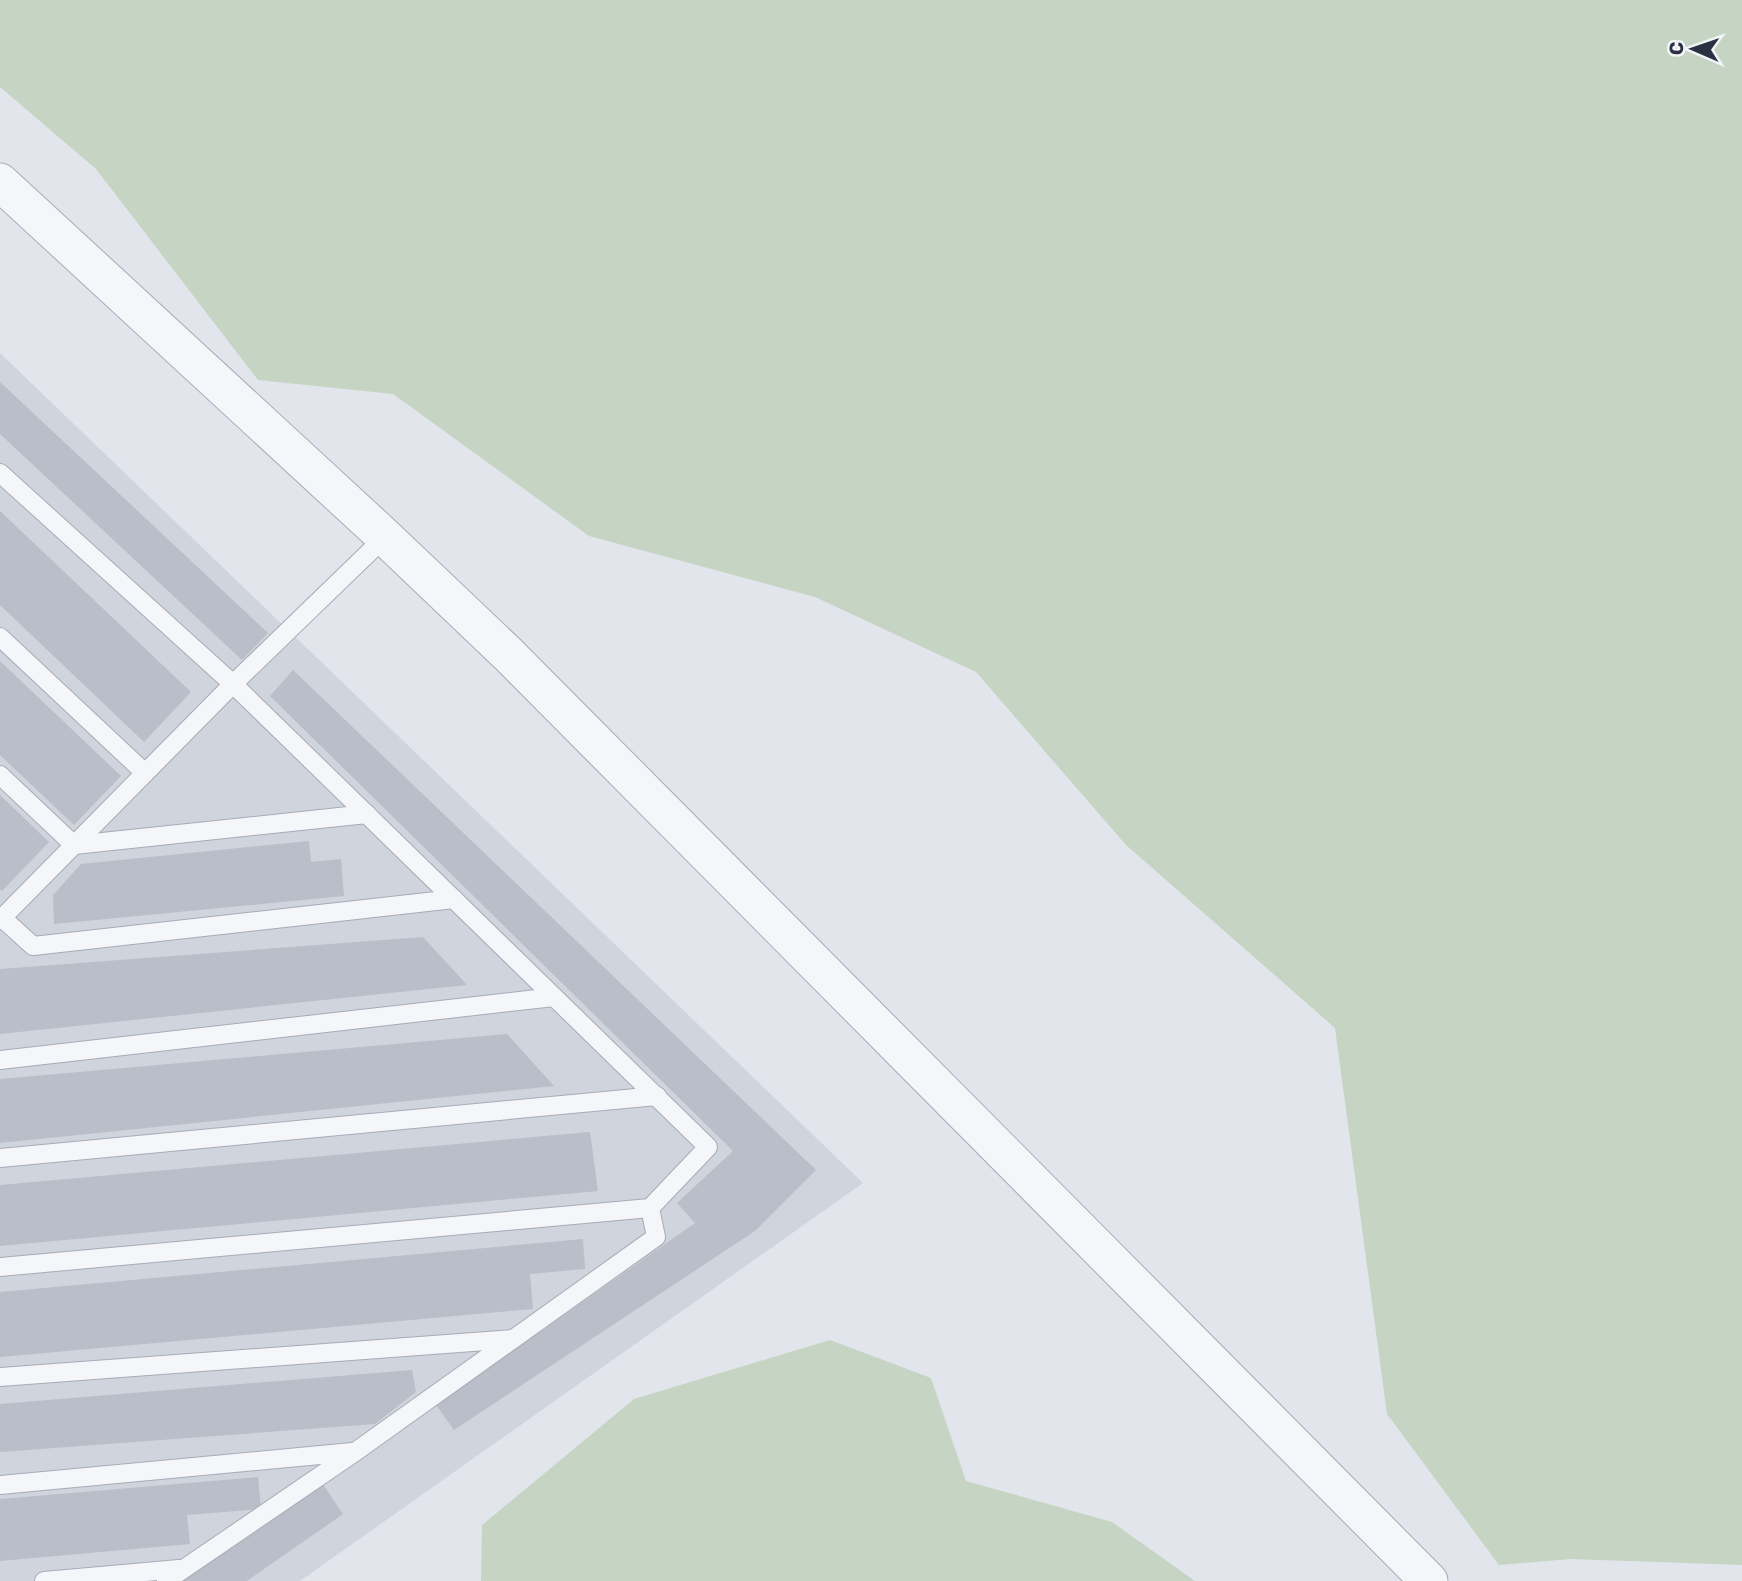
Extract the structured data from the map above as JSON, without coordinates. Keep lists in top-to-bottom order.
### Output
{
  "north": "left"
}
